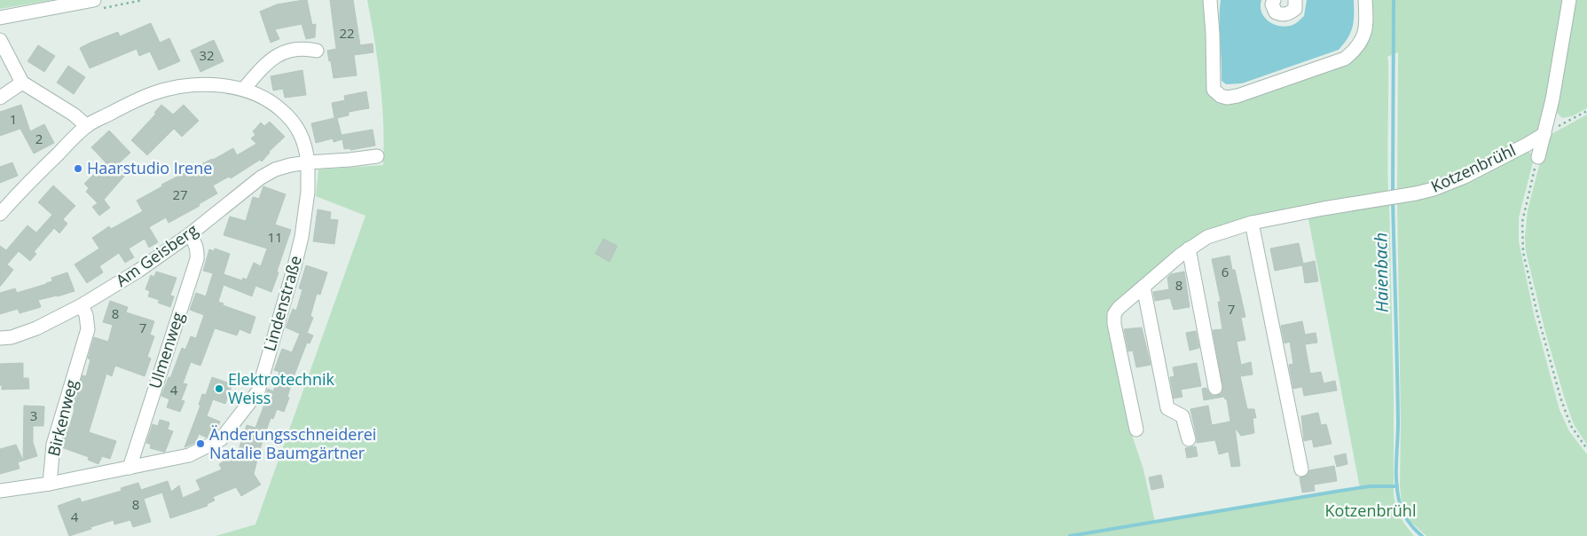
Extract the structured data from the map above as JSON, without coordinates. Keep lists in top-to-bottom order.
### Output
{
  "streets": {
    "street": [
      "Kotzenbrühl",
      "Am Geisberg",
      "Lindenstraße",
      "Ulmenweg",
      "Birkenweg"
    ]
  },
  "crossings": [
    ["Am Geisberg", "Lindenstraße"],
    ["Am Geisberg", "Ulmenweg"],
    ["Am Geisberg", "Birkenweg"],
    ["Lindenstraße", "Ulmenweg"],
    ["Lindenstraße", "Birkenweg"]
  ],
  "water": ["Haienbach"],
  "parks": ["Kotzenbrühl"],
  "places": ["Haarstudio Irene", "Elektrotechnik Weiss", "Änderungsschneiderei Natalie Baumgärtner"],
  "house_numbers": [
    "22",
    "32",
    "1",
    "2",
    "27",
    "11",
    "6",
    "8",
    "7",
    "8",
    "7",
    "4",
    "3",
    "8",
    "4"
  ]
}
